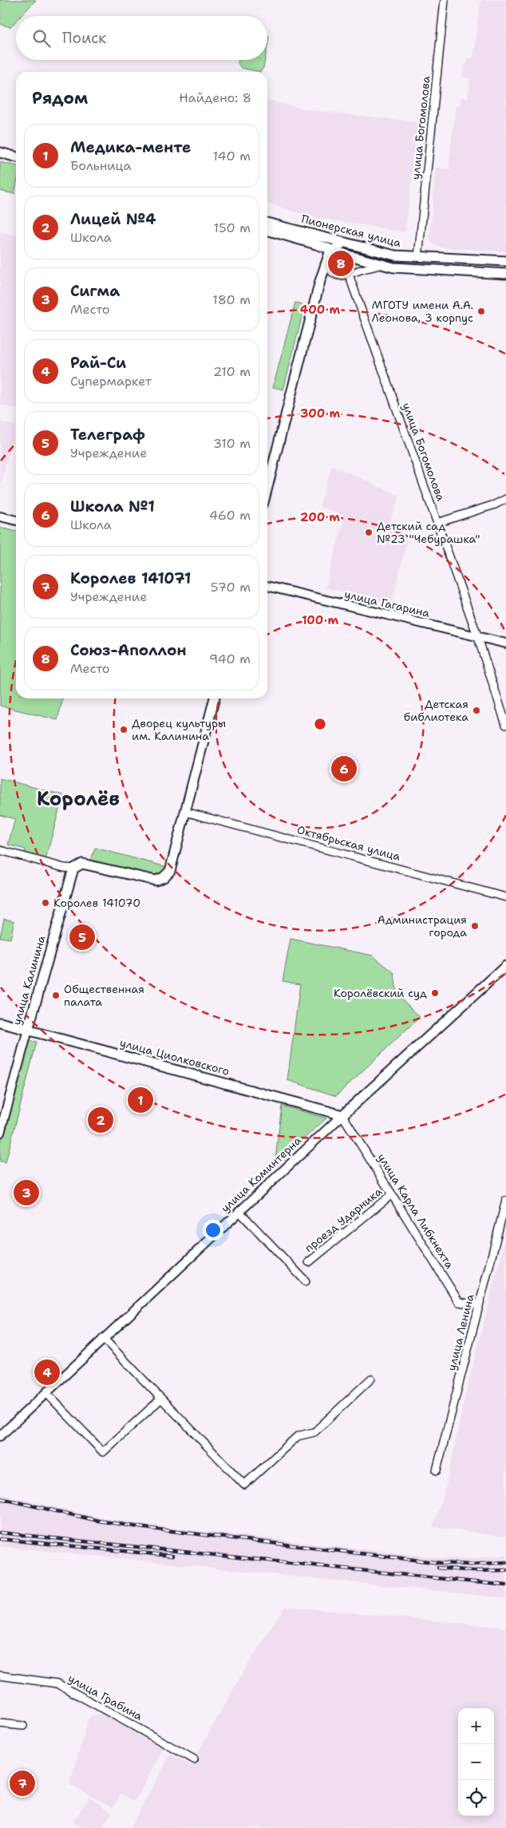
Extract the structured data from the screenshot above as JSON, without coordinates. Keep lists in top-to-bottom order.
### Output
{
  "streets": {
    "main road": [
      "Пионерская улица",
      "улица Калинина",
      "улица Циолковского",
      "улица Коминтерна"
    ],
    "street": [
      "улица Богомолова",
      "улица Гагарина",
      "Октябрьская улица",
      "улица Карла Либкнехта",
      "проезд Ударника",
      "улица Ленина",
      "улица Грабина"
    ]
  },
  "crossings": [
    ["улица Богомолова", "Пионерская улица"],
    ["улица Богомолова", "улица Гагарина"],
    ["улица Калинина", "улица Циолковского"],
    ["улица Циолковского", "улица Коминтерна"],
    ["улица Циолковского", "улица Карла Либкнехта"],
    ["улица Коминтерна", "улица Карла Либкнехта"],
    ["улица Карла Либкнехта", "проезд Ударника"],
    ["улица Карла Либкнехта", "улица Ленина"]
  ],
  "districts": ["Королёв"],
  "places": [
    "МГОТУ имени А.А. Леонова, 3 корпус",
    "Детский сад №23 \"Чебурашка\"",
    "Детская библиотека",
    "Дворец культуры им. Калинина",
    "Королев 141070",
    "Администрация города",
    "Королёвский суд",
    "Общественная палата"
  ],
  "page": {
    "search": "Поиск",
    "heading": ["Рядом", "Найдено: 8"],
    "list": [
      {
        "mark": "1",
        "name": "Медика-менте",
        "note": "Больница",
        "value": "140 m"
      },
      {
        "mark": "2",
        "name": "Лицей №4",
        "note": "Школа",
        "value": "150 m"
      },
      {
        "mark": "3",
        "name": "Сигма",
        "note": "Место",
        "value": "180 m"
      },
      {
        "mark": "4",
        "name": "Рай-Си",
        "note": "Супермаркет",
        "value": "210 m"
      },
      {
        "mark": "5",
        "name": "Телеграф",
        "note": "Учреждение",
        "value": "310 m"
      },
      {
        "mark": "6",
        "name": "Школа №1",
        "note": "Школа",
        "value": "460 m"
      },
      {
        "mark": "7",
        "name": "Королев 141071",
        "note": "Учреждение",
        "value": "570 m"
      },
      {
        "mark": "8",
        "name": "Союз-Аполлон",
        "note": "Место",
        "value": "940 m"
      }
    ],
    "pins": [
      "8",
      "6",
      "5",
      "1",
      "2",
      "3",
      "4",
      "7"
    ],
    "map_buttons": ["+", "−"]
  },
  "rings": [
    "400 m",
    "300 m",
    "200 m",
    "100 m"
  ]
}
